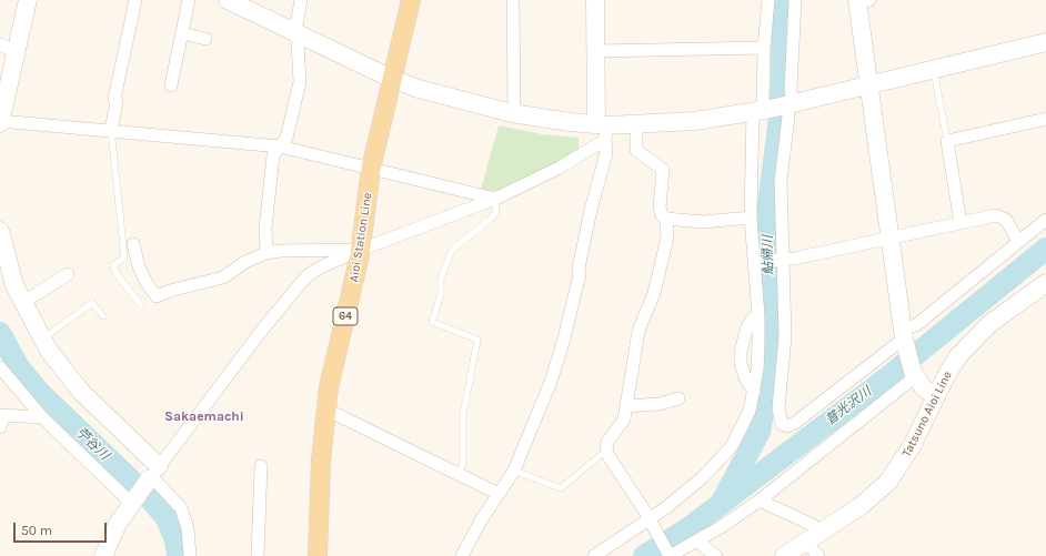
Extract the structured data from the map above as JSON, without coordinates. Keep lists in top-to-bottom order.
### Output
{
  "streets": {
    "main road": ["Aioi Station Line", "64"],
    "street": ["Tatsuno Aioi Line"]
  },
  "districts": ["Sakaemachi"],
  "water": ["鮎帰川", "普光沢川", "苧谷川"],
  "scale_bar": "50 m"
}
